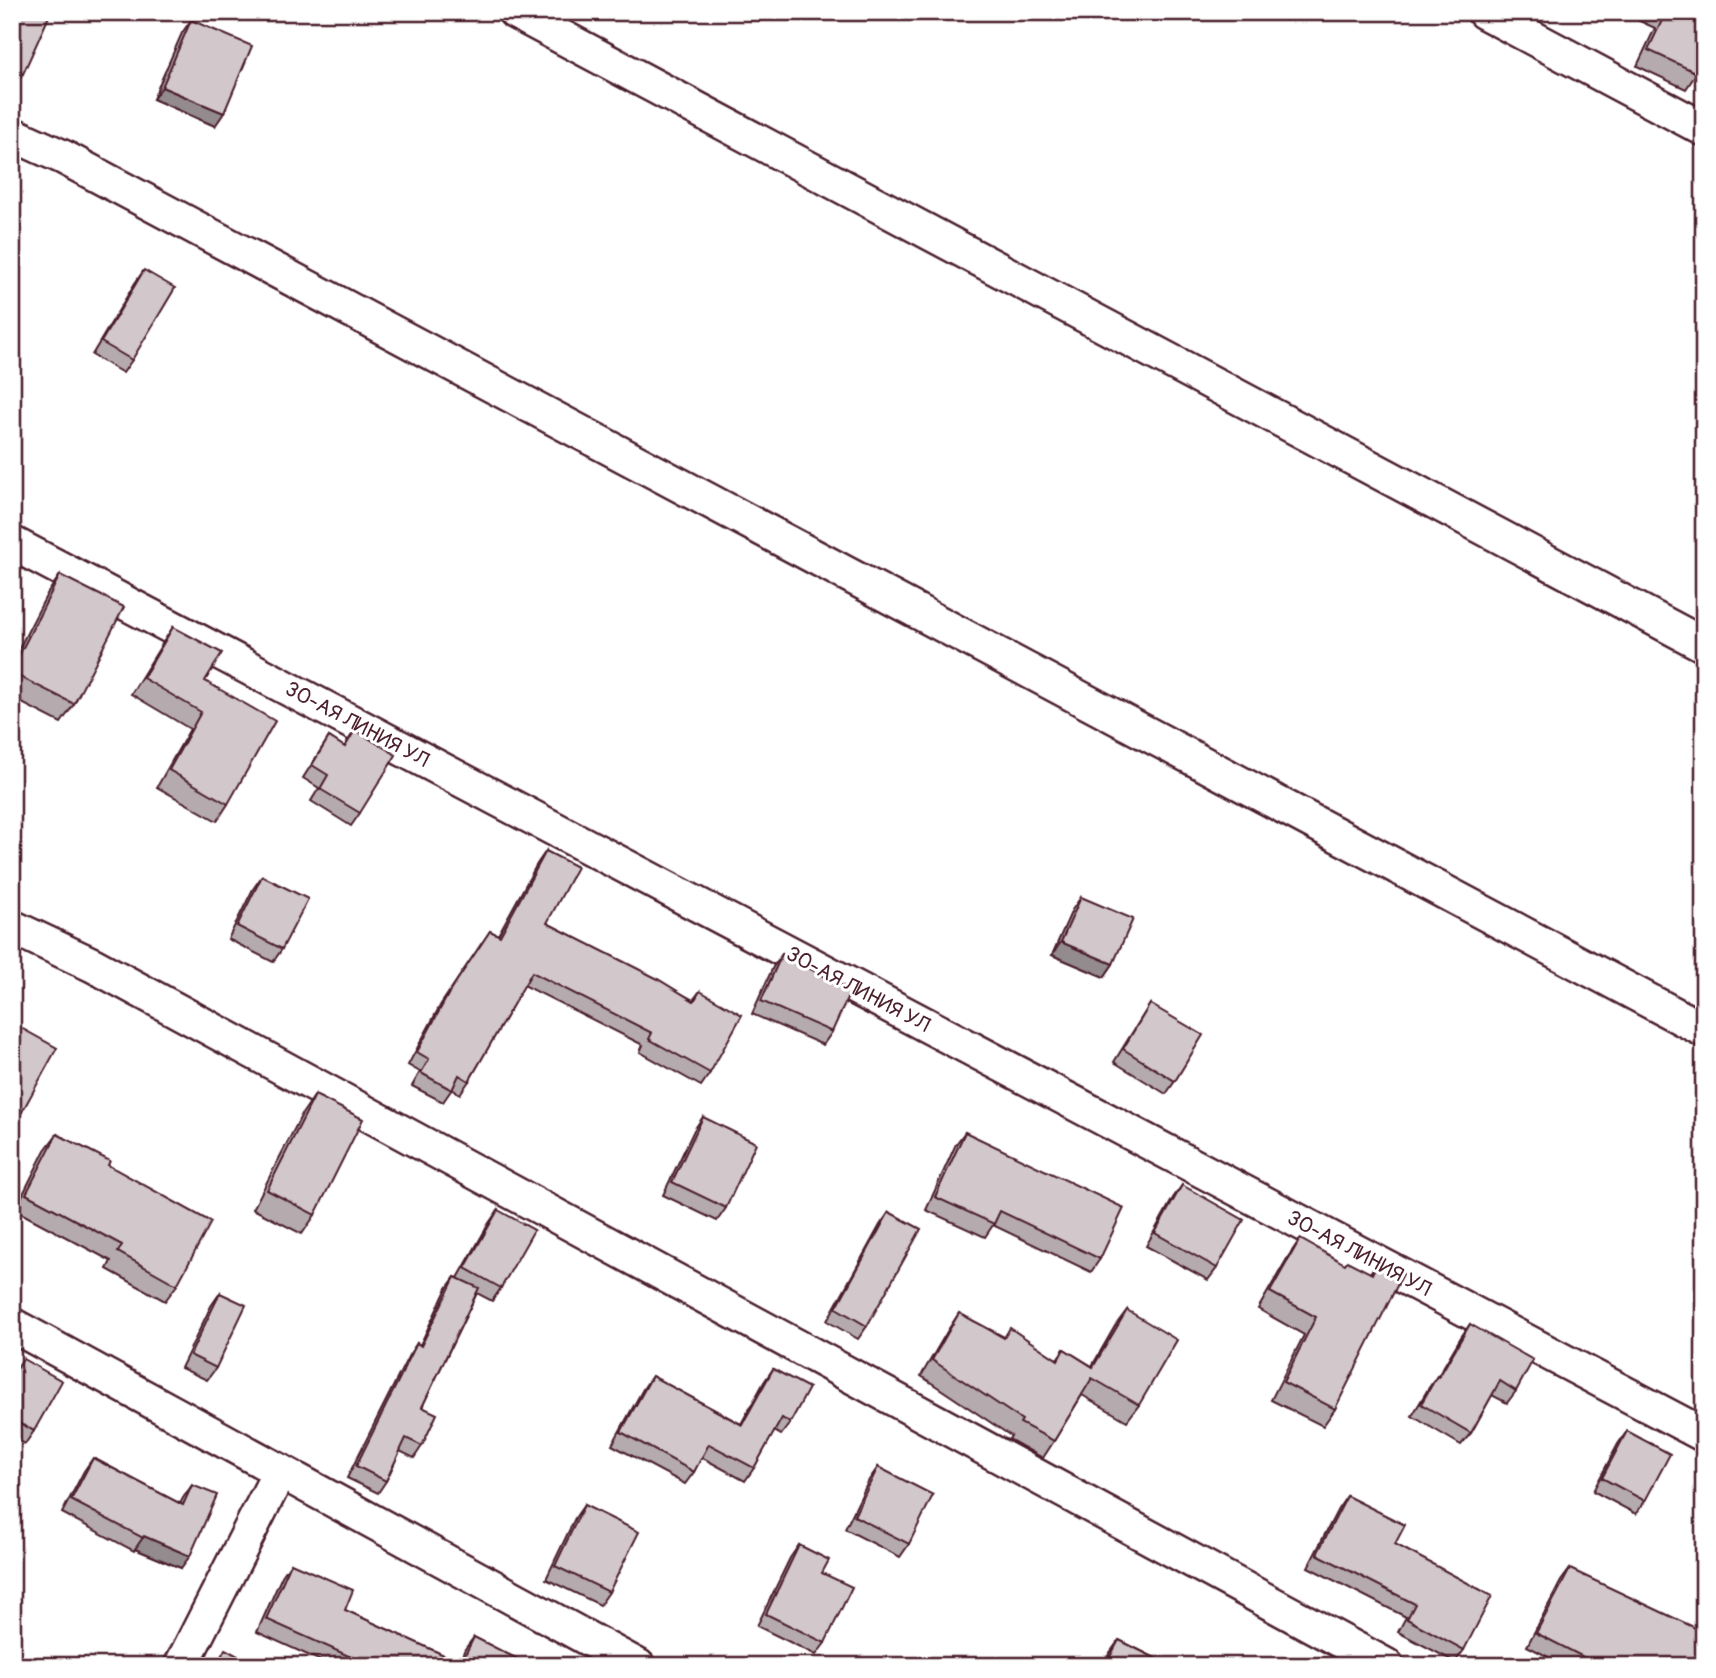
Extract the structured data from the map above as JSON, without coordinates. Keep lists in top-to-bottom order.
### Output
{
  "streets": {
    "street": ["30-АЯ ЛИНИЯ УЛ"]
  }
}
